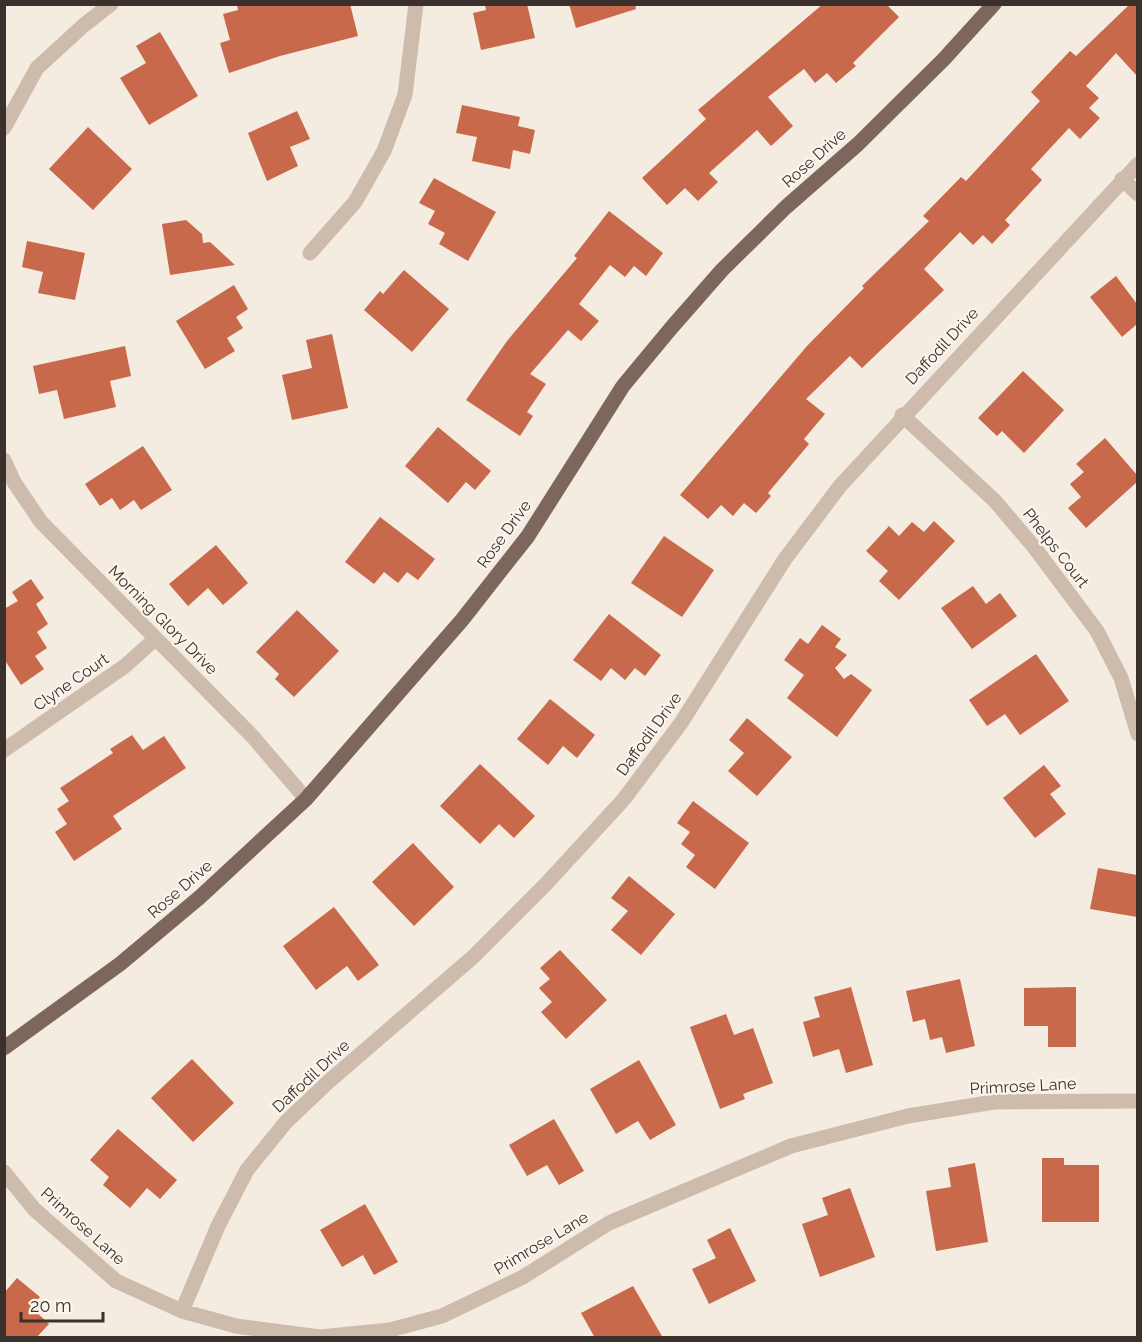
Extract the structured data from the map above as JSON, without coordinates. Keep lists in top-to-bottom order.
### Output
{
  "streets": {
    "main road": ["Rose Drive"],
    "street": [
      "Daffodil Drive",
      "Phelps Court",
      "Morning Glory Drive",
      "Clyne Court",
      "Primrose Lane"
    ]
  },
  "crossings": [
    ["Rose Drive", "Morning Glory Drive"],
    ["Daffodil Drive", "Phelps Court"],
    ["Daffodil Drive", "Primrose Lane"],
    ["Morning Glory Drive", "Clyne Court"]
  ],
  "scale_bar": "20 m"
}
